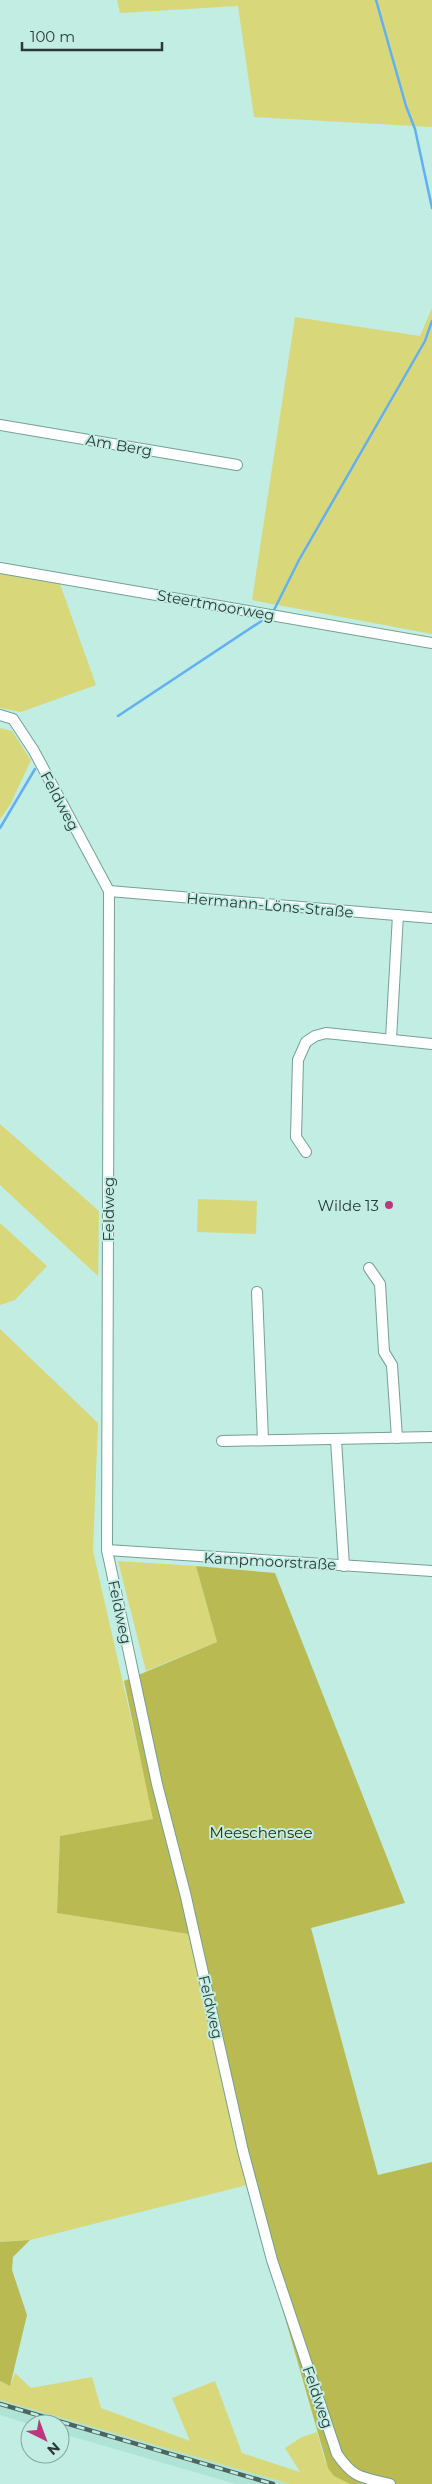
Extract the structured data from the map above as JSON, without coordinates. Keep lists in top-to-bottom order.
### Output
{
  "streets": {
    "street": [
      "Am Berg",
      "Steertmoorweg",
      "Feldweg",
      "Hermann-Löns-Straße",
      "Kampmoorstraße"
    ]
  },
  "crossings": [
    ["Feldweg", "Hermann-Löns-Straße"],
    ["Feldweg", "Kampmoorstraße"]
  ],
  "parks": ["Meeschensee"],
  "places": ["Wilde 13"],
  "scale_bar": "100 m",
  "north": "bottom right"
}
